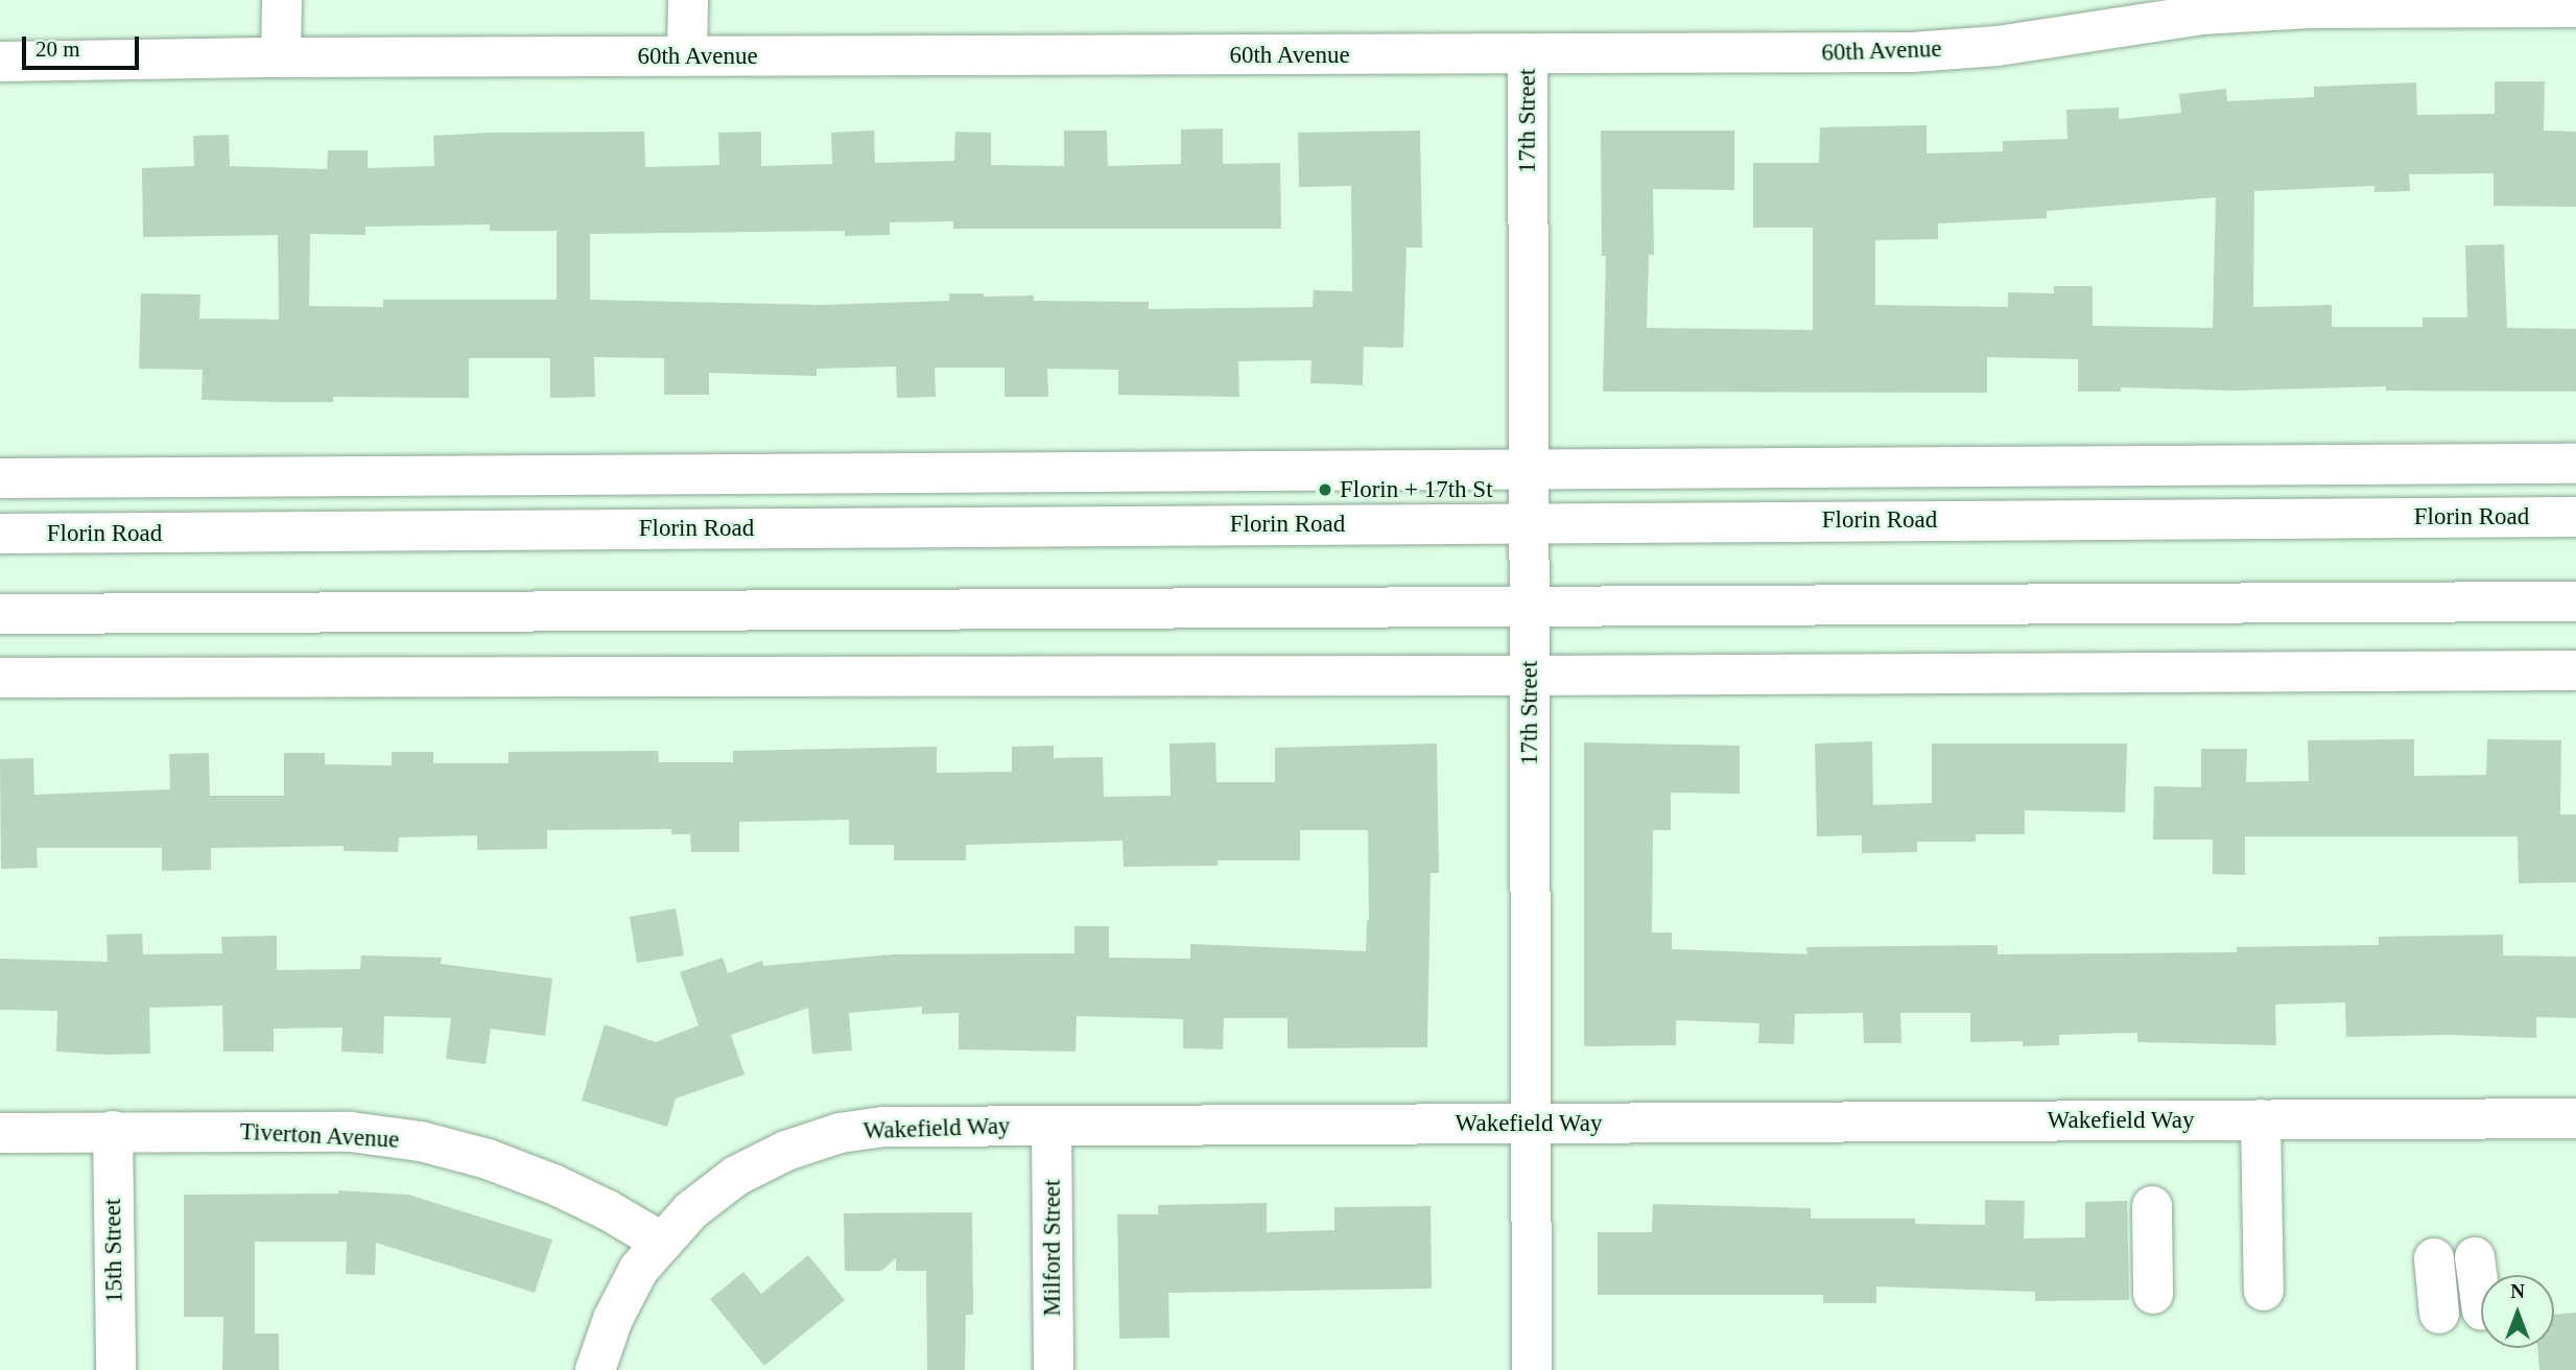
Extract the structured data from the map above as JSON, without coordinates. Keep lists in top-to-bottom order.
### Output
{
  "streets": {
    "street": [
      "60th Avenue",
      "17th Street",
      "Florin Road",
      "Wakefield Way",
      "Tiverton Avenue",
      "Milford Street",
      "15th Street"
    ]
  },
  "crossings": [
    ["60th Avenue", "17th Street"],
    ["17th Street", "Florin Road"],
    ["17th Street", "Wakefield Way"],
    ["Wakefield Way", "Tiverton Avenue"],
    ["Wakefield Way", "Milford Street"],
    ["Tiverton Avenue", "15th Street"]
  ],
  "places": ["Florin + 17th St"],
  "scale_bar": "20 m",
  "north": "top"
}
